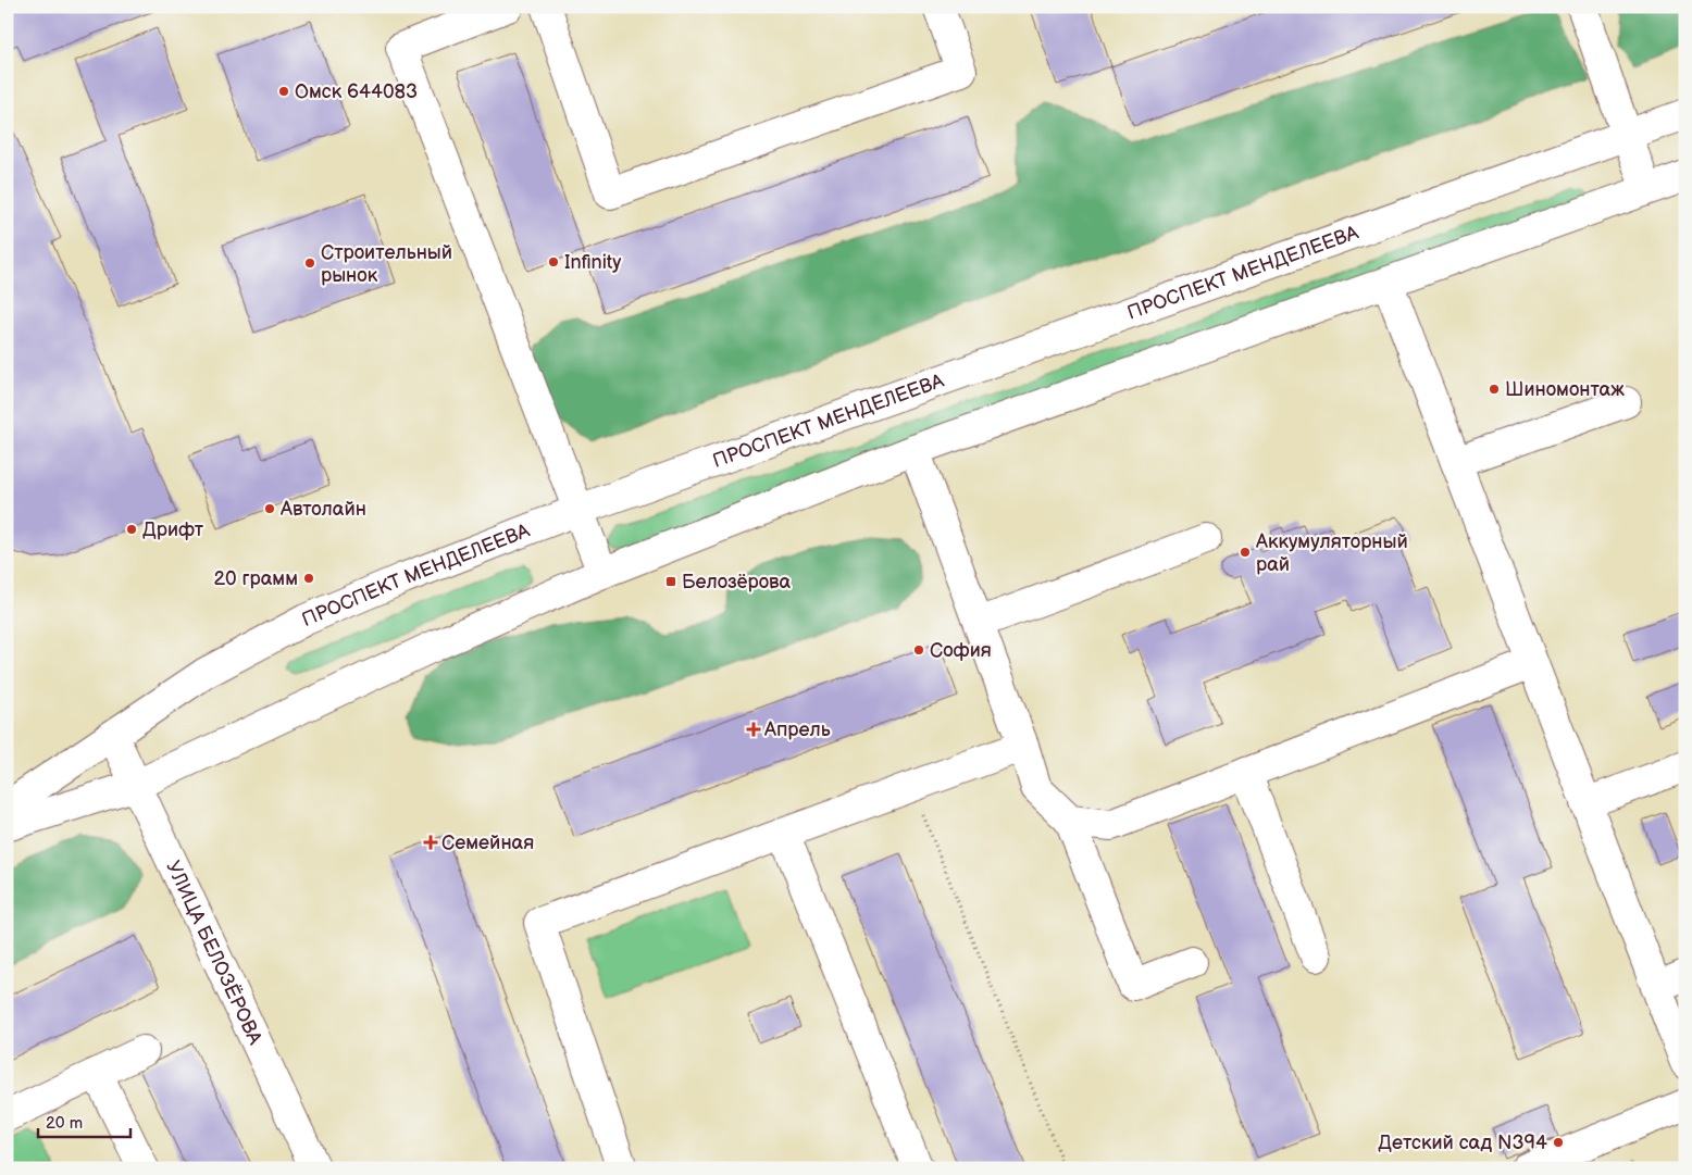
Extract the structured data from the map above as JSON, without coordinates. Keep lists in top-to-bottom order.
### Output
{
  "streets": {
    "main road": ["ПРОСПЕКТ МЕНДЕЛЕЕВА", "УЛИЦА БЕЛОЗЁРОВА"]
  },
  "crossings": [
    ["ПРОСПЕКТ МЕНДЕЛЕЕВА", "УЛИЦА БЕЛОЗЁРОВА"]
  ],
  "places": {
    "other": [
      "Омск 644083",
      "Infinity",
      "Строительный рынок",
      "Шиномонтаж",
      "Автолайн",
      "Дрифт",
      "Аккумуляторный рай",
      "20 грамм",
      "София",
      "Детский сад N394"
    ],
    "transit": ["Белозёрова"],
    "health": ["Апрель", "Семейная"]
  },
  "scale_bar": "20 m"
}
